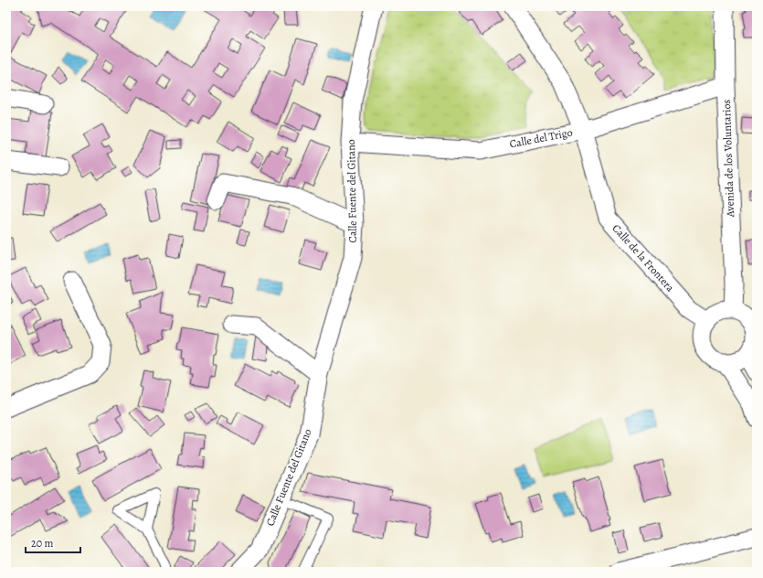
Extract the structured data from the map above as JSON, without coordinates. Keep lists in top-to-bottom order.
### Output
{
  "streets": {
    "street": [
      "Calle del Trigo",
      "Avenida de los Voluntarios",
      "Calle Fuente del Gitano",
      "Calle de la Frontera"
    ]
  },
  "crossings": [
    ["Calle del Trigo", "Avenida de los Voluntarios"],
    ["Calle del Trigo", "Calle Fuente del Gitano"],
    ["Calle del Trigo", "Calle de la Frontera"],
    ["Avenida de los Voluntarios", "Calle de la Frontera"]
  ],
  "scale_bar": "20 m"
}
